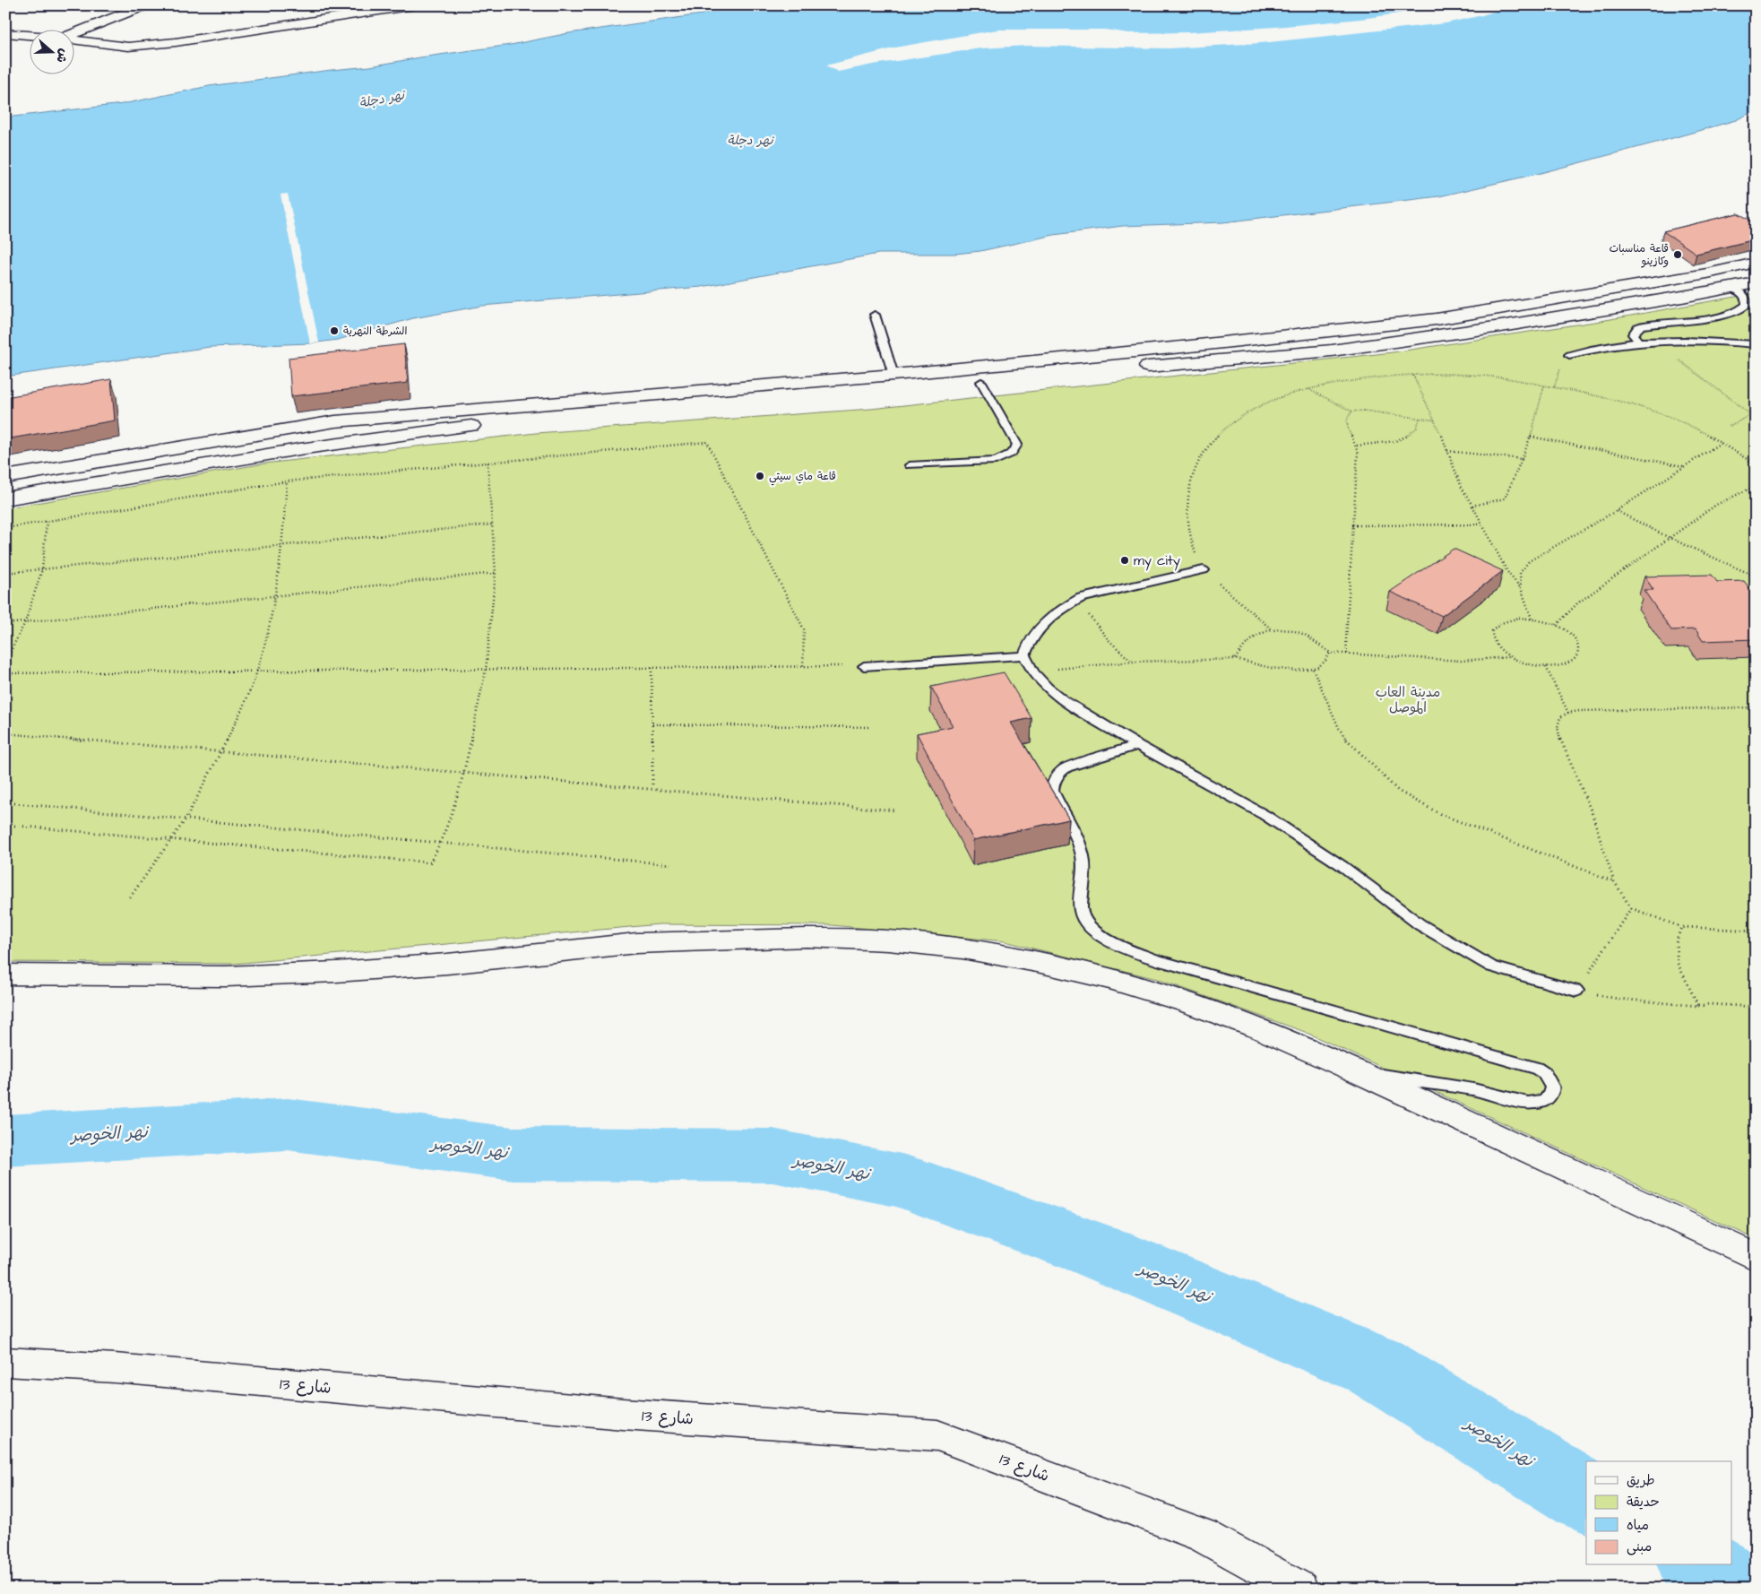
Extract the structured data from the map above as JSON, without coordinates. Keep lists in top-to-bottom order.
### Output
{
  "streets": {
    "main road": ["شارع 13"]
  },
  "water": ["نهر دجلة", "نهر الخوصر"],
  "parks": ["مدينة العاب الموصل"],
  "places": [
    "قاعة مناسبات وكازينو",
    "الشرطة النهرية",
    "قاعة ماي سيتي",
    "my city"
  ],
  "legend": [
    "طريق",
    "حديقة",
    "مياه",
    "مبنى"
  ],
  "north": "right"
}
